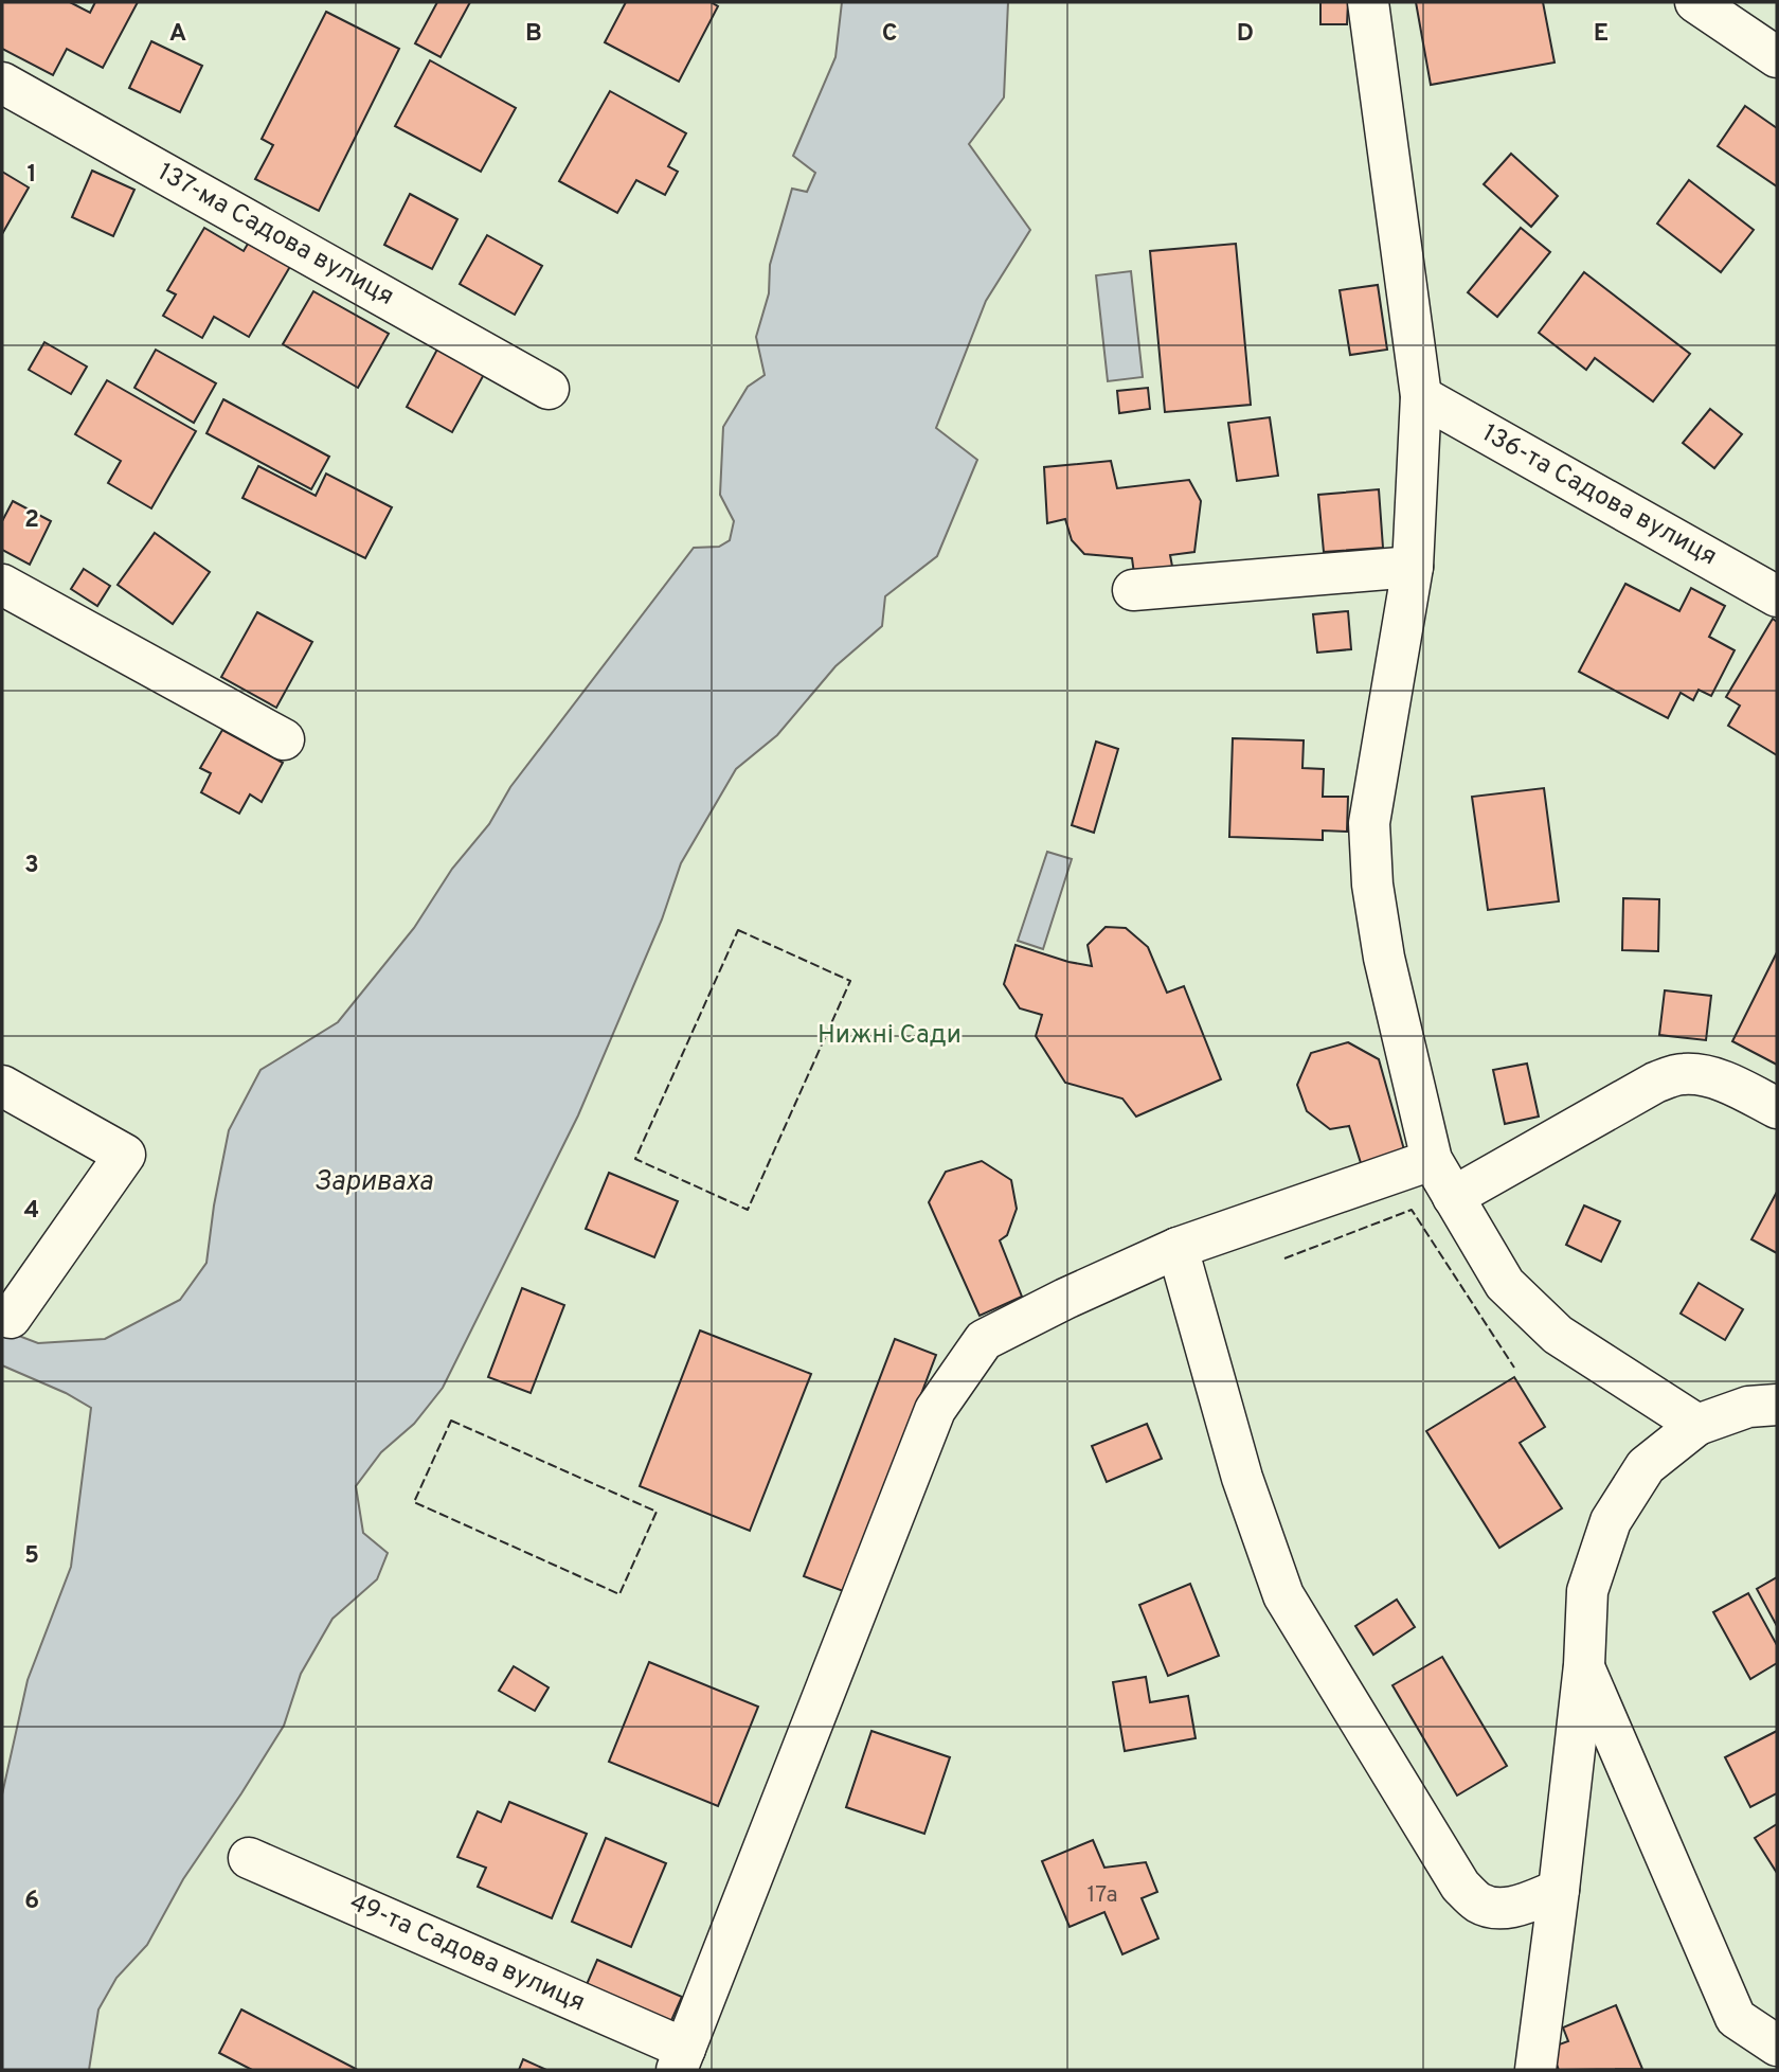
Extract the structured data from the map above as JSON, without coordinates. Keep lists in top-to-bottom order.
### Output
{
  "streets": {
    "street": ["137-ма Садова вулиця", "136-та Садова вулиця", "49-та Садова вулиця"]
  },
  "water": ["Зариваха"],
  "parks": ["Нижні Сади"],
  "house_numbers": ["17а"],
  "grid": {
    "columns": [
      "A",
      "B",
      "C",
      "D",
      "E"
    ],
    "rows": [
      "1",
      "2",
      "3",
      "4",
      "5",
      "6"
    ]
  }
}
